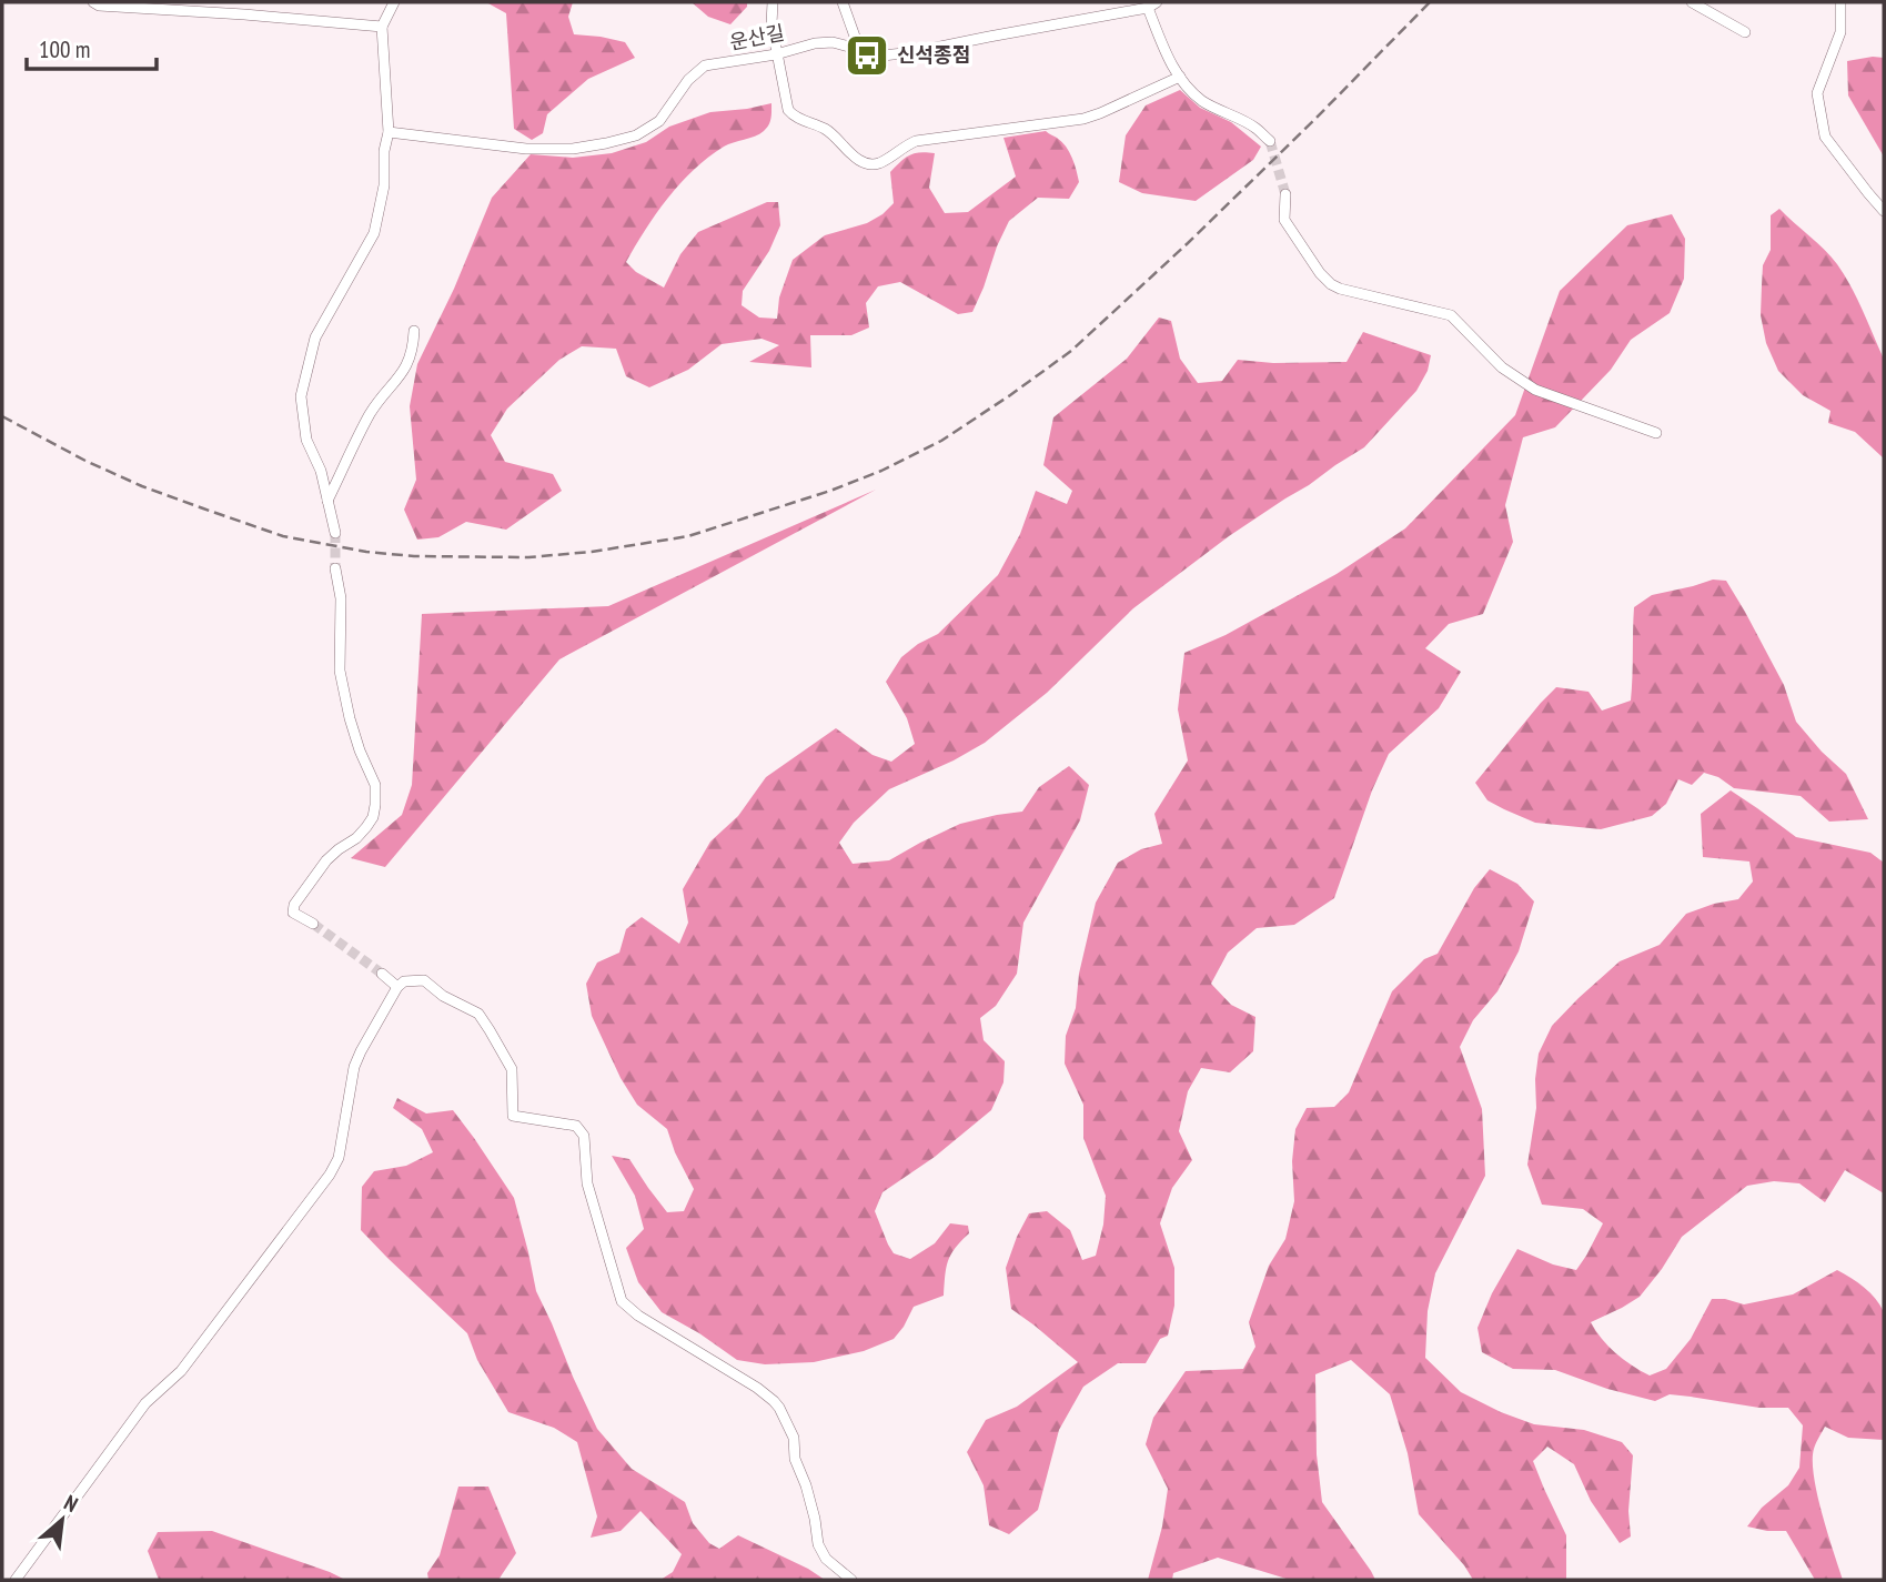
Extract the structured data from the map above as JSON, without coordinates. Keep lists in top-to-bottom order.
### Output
{
  "streets": {
    "street": ["운산길"]
  },
  "places": {
    "bus stop": ["신석종점"]
  },
  "scale_bar": "100 m",
  "north": "top right"
}
